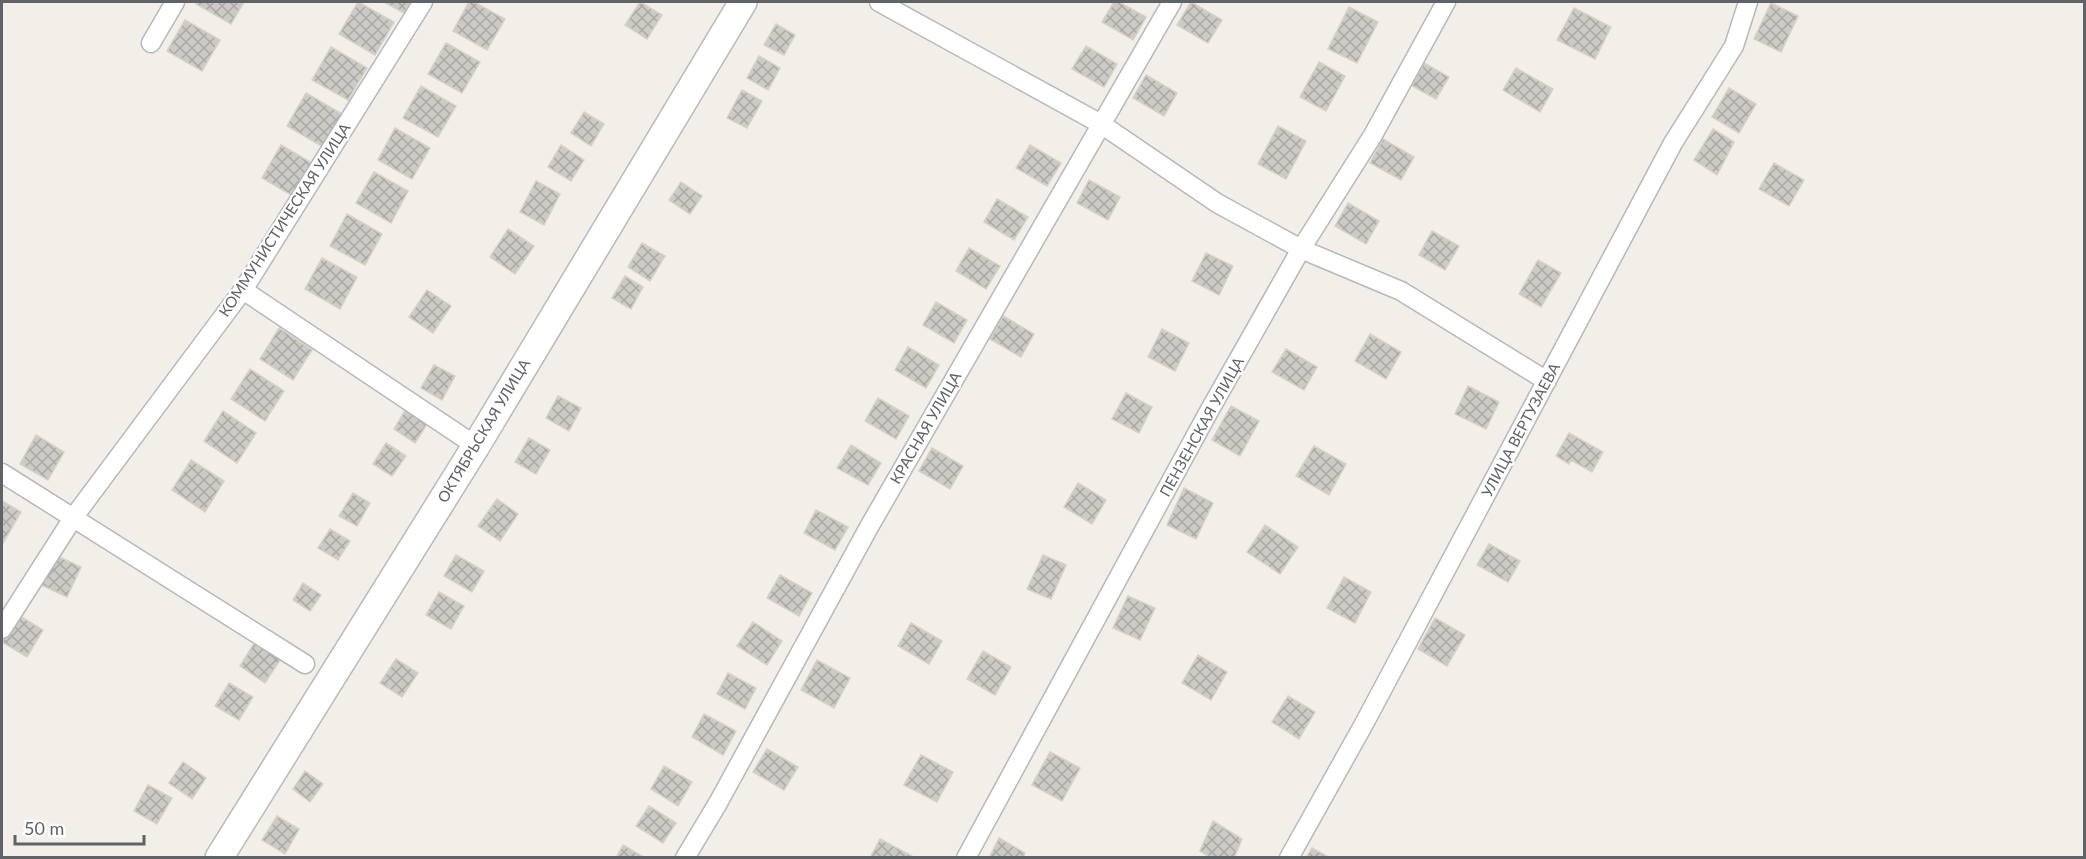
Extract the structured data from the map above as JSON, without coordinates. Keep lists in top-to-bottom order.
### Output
{
  "streets": {
    "main road": ["ОКТЯБРЬСКАЯ УЛИЦА"],
    "street": [
      "КОММУНИСТИЧЕСКАЯ УЛИЦА",
      "ПЕНЗЕНСКАЯ УЛИЦА",
      "КРАСНАЯ УЛИЦА",
      "УЛИЦА ВЕРТУЗАЕВА"
    ]
  },
  "scale_bar": "50 m"
}
